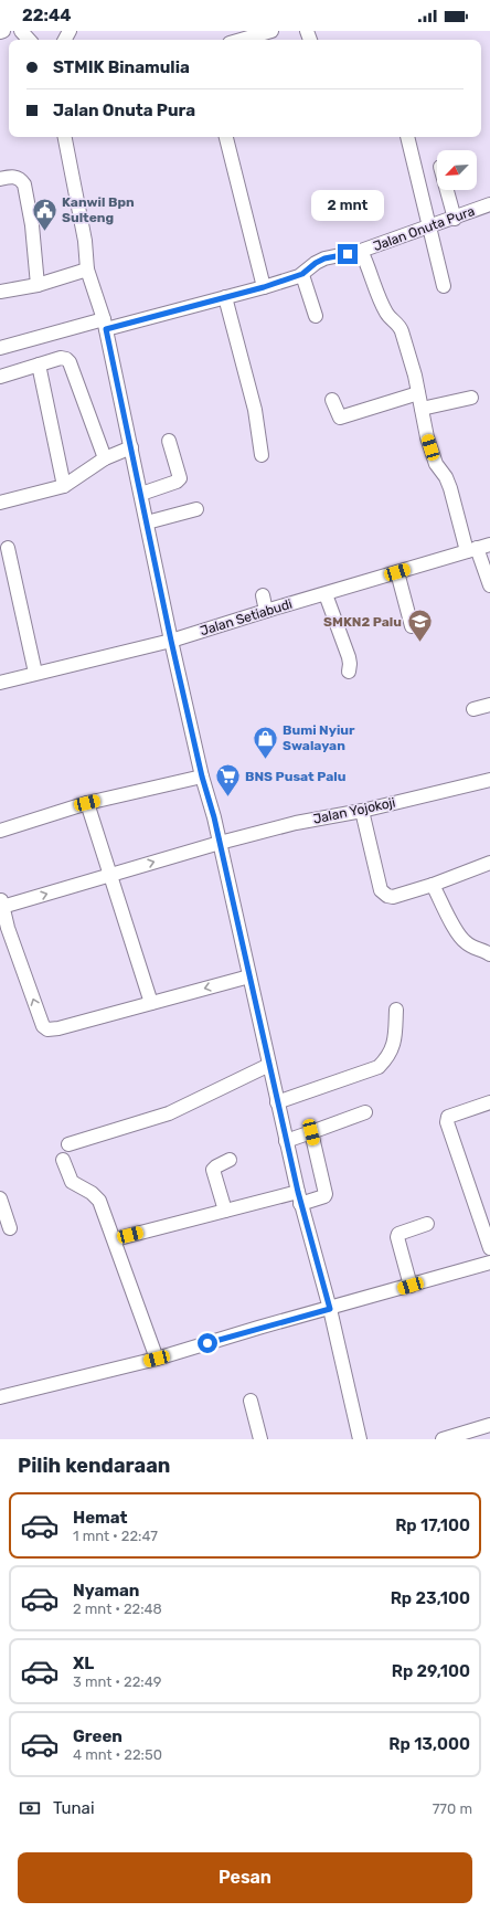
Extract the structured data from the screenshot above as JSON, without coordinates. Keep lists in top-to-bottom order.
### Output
{
  "streets": {
    "street": ["Jalan Onuta Pura", "Jalan Setiabudi", "Jalan Yojokoji"]
  },
  "places": {
    "public building": ["Kanwil Bpn Sulteng"],
    "school or university": ["SMKN2 Palu"],
    "shop": ["Bumi Nyiur Swalayan"],
    "supermarket": ["BNS Pusat Palu"]
  },
  "north": "bottom left",
  "page": {
    "status": "22:44",
    "banner": ["STMIK Binamulia", "Jalan Onuta Pura"],
    "bubble": "2 mnt",
    "heading": "Pilih kendaraan",
    "list": [
      {
        "name": "Hemat",
        "note": "1 mnt · 22:47",
        "value": "Rp 17,100"
      },
      {
        "name": "Nyaman",
        "note": "2 mnt · 22:48",
        "value": "Rp 23,100"
      },
      {
        "name": "XL",
        "note": "3 mnt · 22:49",
        "value": "Rp 29,100"
      },
      {
        "name": "Green",
        "note": "4 mnt · 22:50",
        "value": "Rp 13,000"
      }
    ],
    "pay": ["Tunai", "770 m"],
    "buttons": "Pesan"
  }
}
